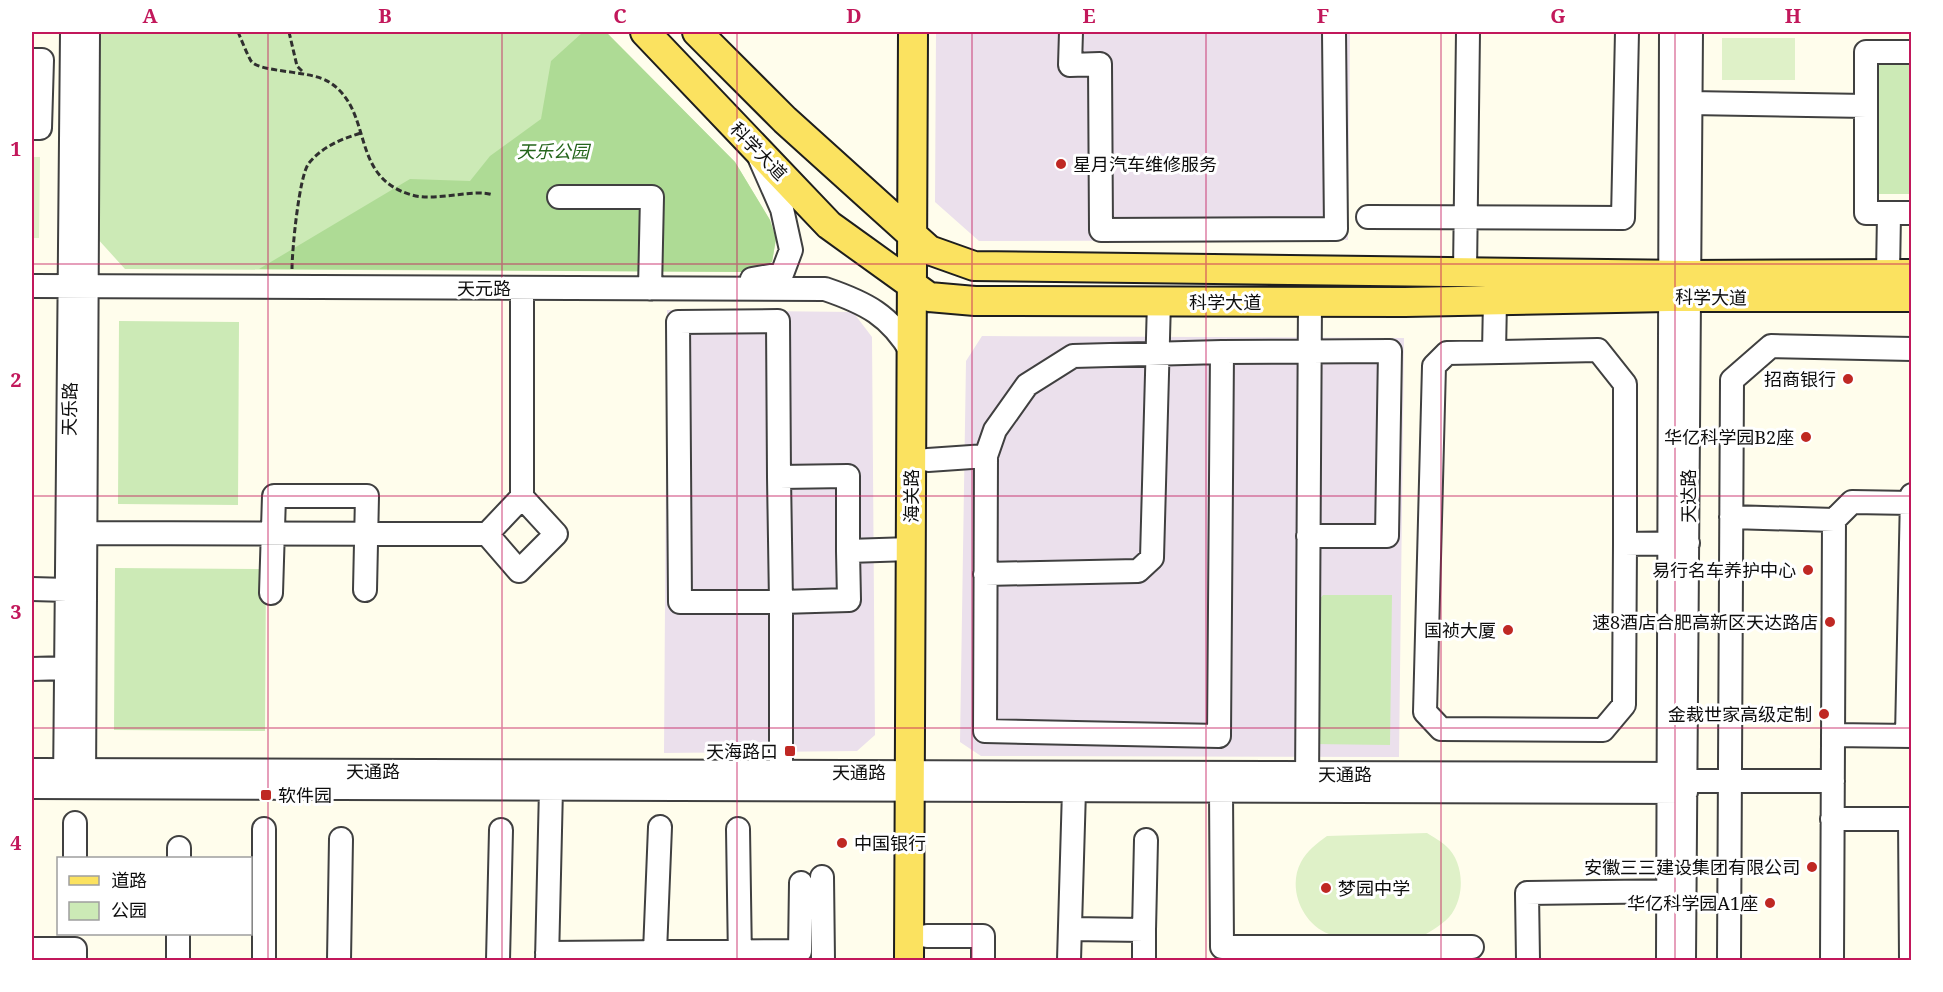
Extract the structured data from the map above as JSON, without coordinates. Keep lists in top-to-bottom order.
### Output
{
  "streets": {
    "main road": ["科学大道", "海关路"],
    "street": [
      "天元路",
      "天乐路",
      "天达路",
      "天通路"
    ]
  },
  "crossings": [
    ["科学大道", "天元路"],
    ["科学大道", "海关路"],
    ["科学大道", "天达路"],
    ["天元路", "天乐路"],
    ["天元路", "海关路"],
    ["天乐路", "天通路"],
    ["海关路", "天通路"],
    ["天达路", "天通路"]
  ],
  "parks": ["天乐公园"],
  "places": {
    "other": [
      "星月汽车维修服务",
      "招商银行",
      "华亿科学园B2座",
      "易行名车养护中心",
      "速8酒店合肥高新区天达路店",
      "国祯大厦",
      "金裁世家高级定制",
      "中国银行",
      "安徽三三建设集团有限公司",
      "梦园中学",
      "华亿科学园A1座"
    ],
    "transit": ["天海路口", "软件园"]
  },
  "legend": ["道路", "公园"],
  "grid": {
    "columns": [
      "A",
      "B",
      "C",
      "D",
      "E",
      "F",
      "G",
      "H"
    ],
    "rows": [
      "1",
      "2",
      "3",
      "4"
    ]
  }
}
